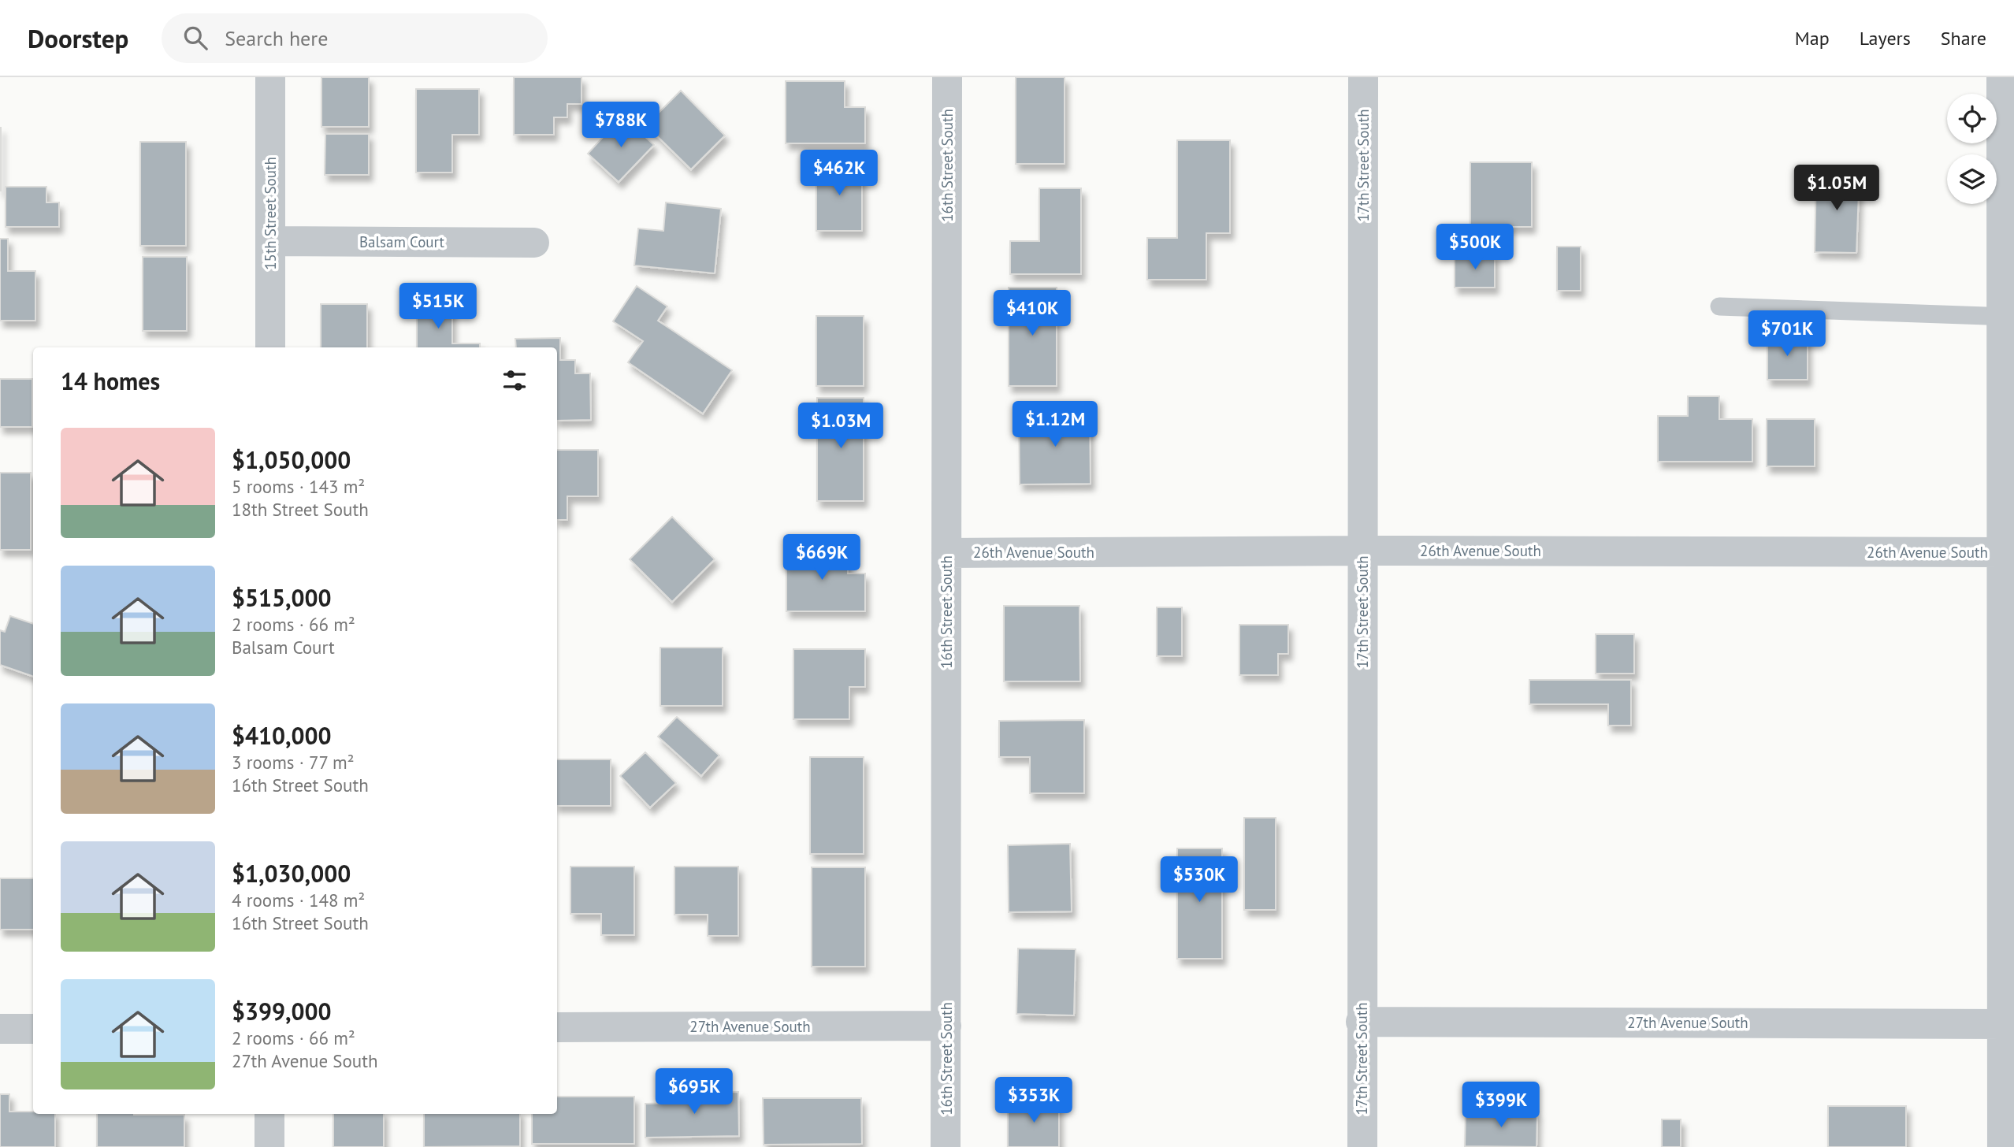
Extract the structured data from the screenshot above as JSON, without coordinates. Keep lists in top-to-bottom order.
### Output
{
  "streets": {
    "street": [
      "16th Street South",
      "17th Street South",
      "15th Street South",
      "Balsam Court",
      "26th Avenue South",
      "27th Avenue South"
    ]
  },
  "crossings": [
    ["16th Street South", "26th Avenue South"],
    ["16th Street South", "27th Avenue South"],
    ["17th Street South", "26th Avenue South"],
    ["17th Street South", "27th Avenue South"],
    ["15th Street South", "Balsam Court"]
  ],
  "page": {
    "header": "Doorstep",
    "search": "Search here",
    "nav": ["Map", "Layers", "Share"],
    "price": [
      "$788K",
      "$462K",
      "$1.05M",
      "$500K",
      "$515K",
      "$410K",
      "$701K",
      "$1.12M",
      "$1.03M",
      "$669K",
      "$530K",
      "$695K",
      "$353K",
      "$399K"
    ],
    "heading": "14 homes",
    "list": [
      {
        "name": "$1,050,000",
        "note": "5 rooms · 143 m² · 18th Street South"
      },
      {
        "name": "$515,000",
        "note": "2 rooms · 66 m² · Balsam Court"
      },
      {
        "name": "$410,000",
        "note": "3 rooms · 77 m² · 16th Street South"
      },
      {
        "name": "$1,030,000",
        "note": "4 rooms · 148 m² · 16th Street South"
      },
      {
        "name": "$399,000",
        "note": "2 rooms · 66 m² · 27th Avenue South"
      }
    ]
  }
}
